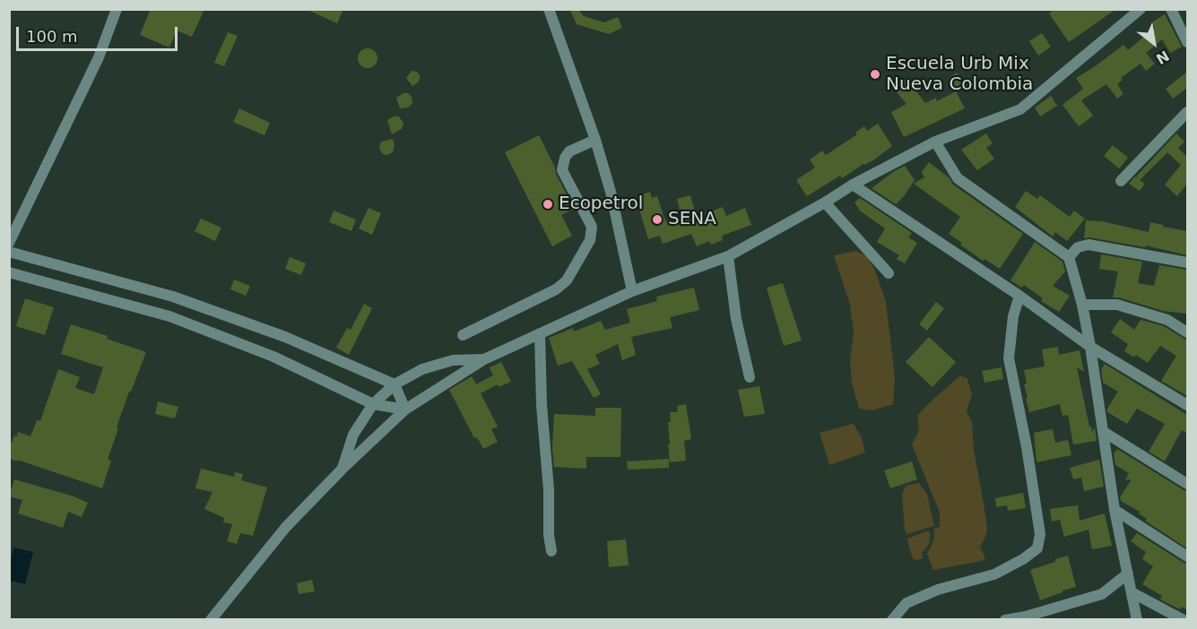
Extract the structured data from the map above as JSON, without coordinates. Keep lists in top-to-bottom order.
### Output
{
  "places": ["Escuela Urb Mix Nueva Colombia", "Ecopetrol", "SENA"],
  "scale_bar": "100 m",
  "north": "bottom right"
}
